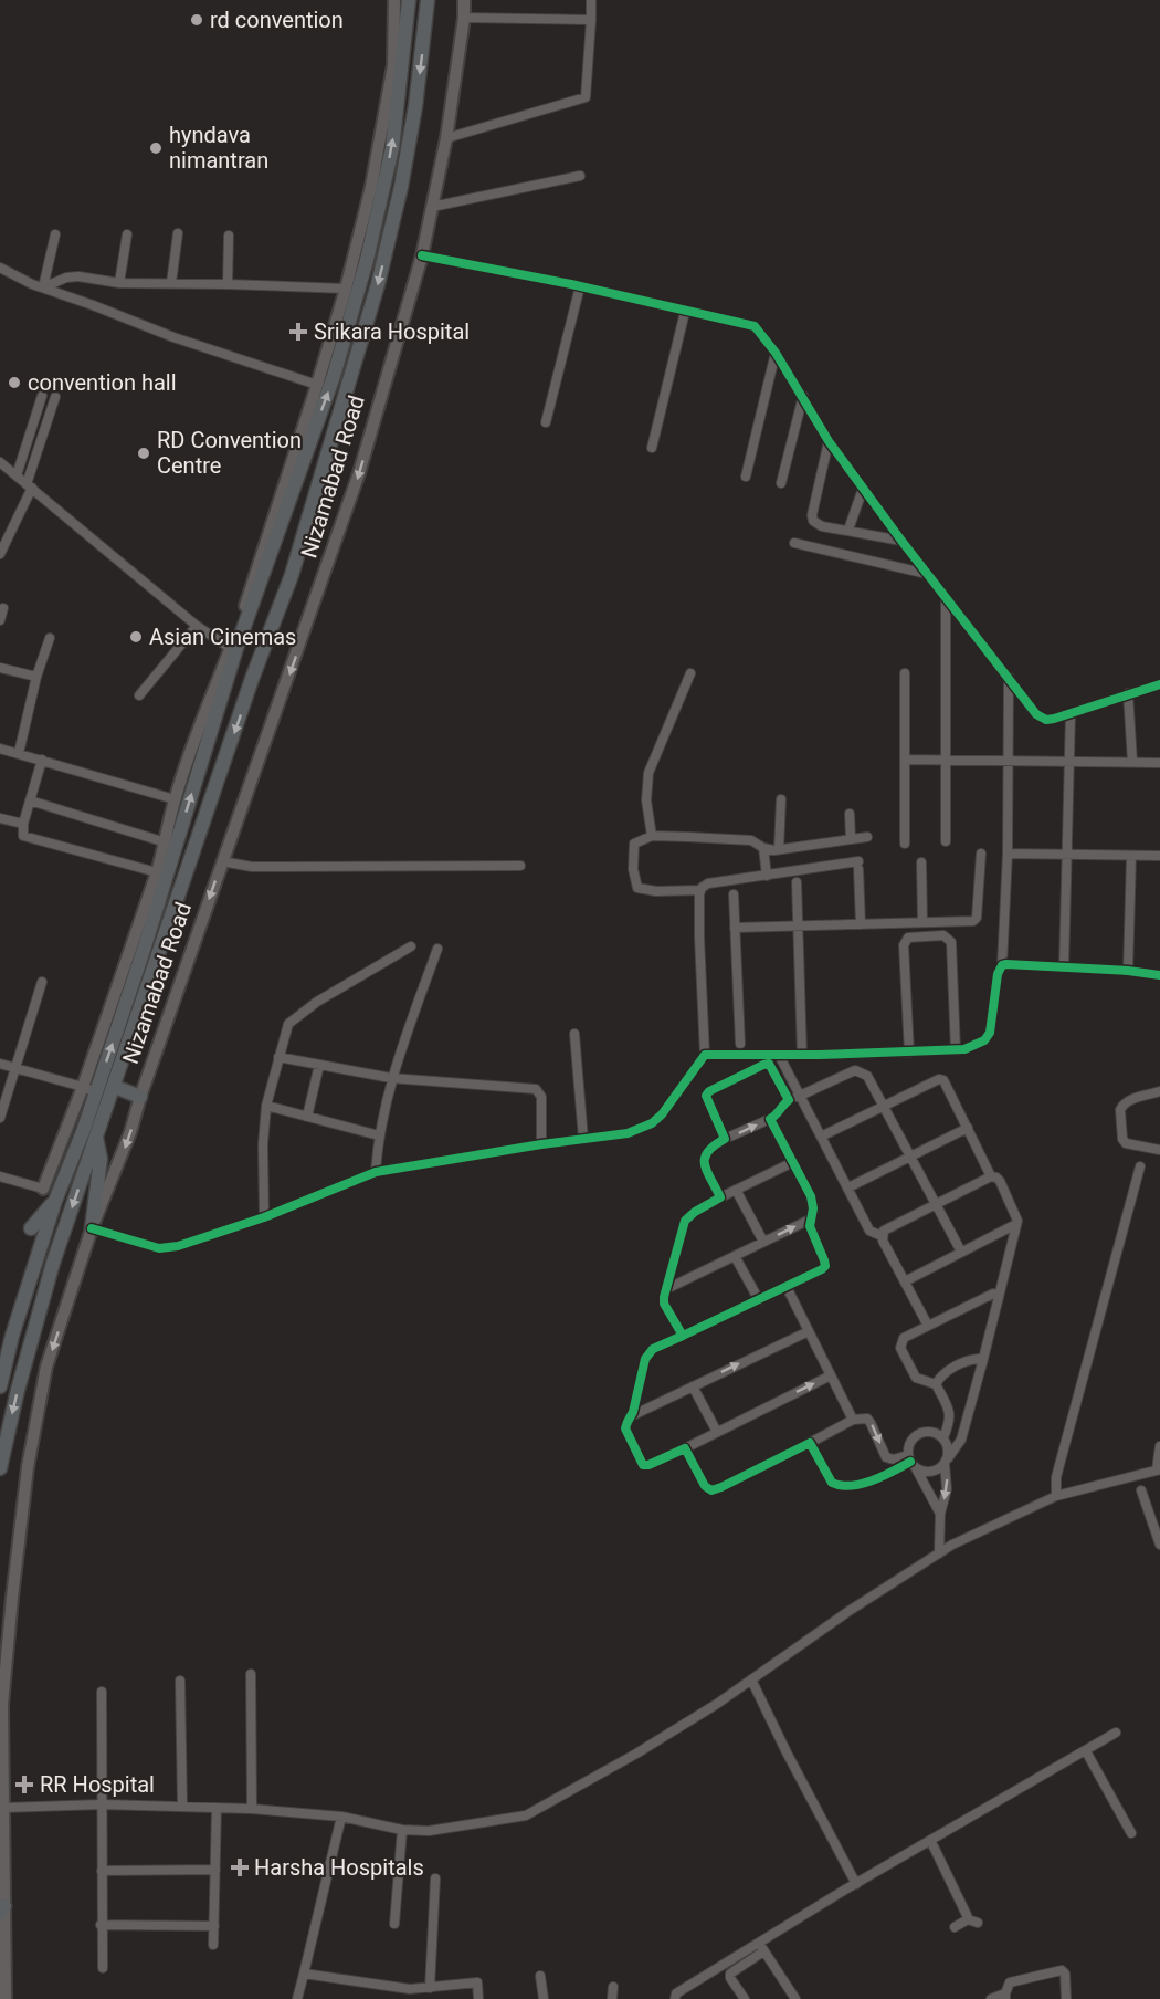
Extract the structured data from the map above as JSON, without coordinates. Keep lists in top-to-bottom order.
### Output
{
  "streets": {
    "highway": ["Nizamabad Road"]
  },
  "places": {
    "other": [
      "rd convention",
      "hyndava nimantran",
      "convention hall",
      "RD Convention Centre",
      "Asian Cinemas"
    ],
    "health": ["Srikara Hospital", "RR Hospital", "Harsha Hospitals"]
  }
}
